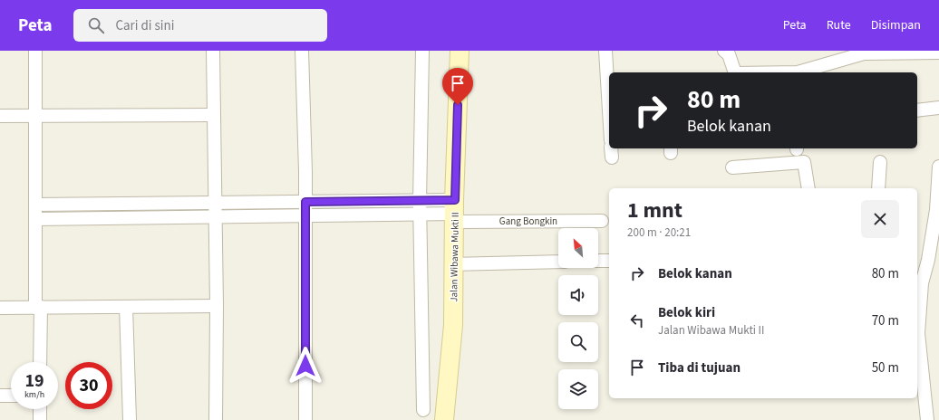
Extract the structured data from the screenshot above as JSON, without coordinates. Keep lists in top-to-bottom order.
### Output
{
  "streets": {
    "main road": ["Jalan Wibawa Mukti II"],
    "street": ["Gang Bongkin"]
  },
  "crossings": [
    ["Gang Bongkin", "Jalan Wibawa Mukti II"]
  ],
  "north": "top left",
  "page": {
    "header": "Peta",
    "search": "Cari di sini",
    "nav": ["Peta", "Rute", "Disimpan"],
    "turn": ["80 m", "Belok kanan"],
    "heading": ["1 mnt", "200 m · 20:21"],
    "list": [
      {
        "name": "Belok kanan",
        "value": "80 m"
      },
      {
        "name": "Belok kiri",
        "note": "Jalan Wibawa Mukti II",
        "value": "70 m"
      },
      {
        "name": "Tiba di tujuan",
        "value": "50 m"
      }
    ],
    "speed": "19 km/h",
    "limit": "30"
  }
}
